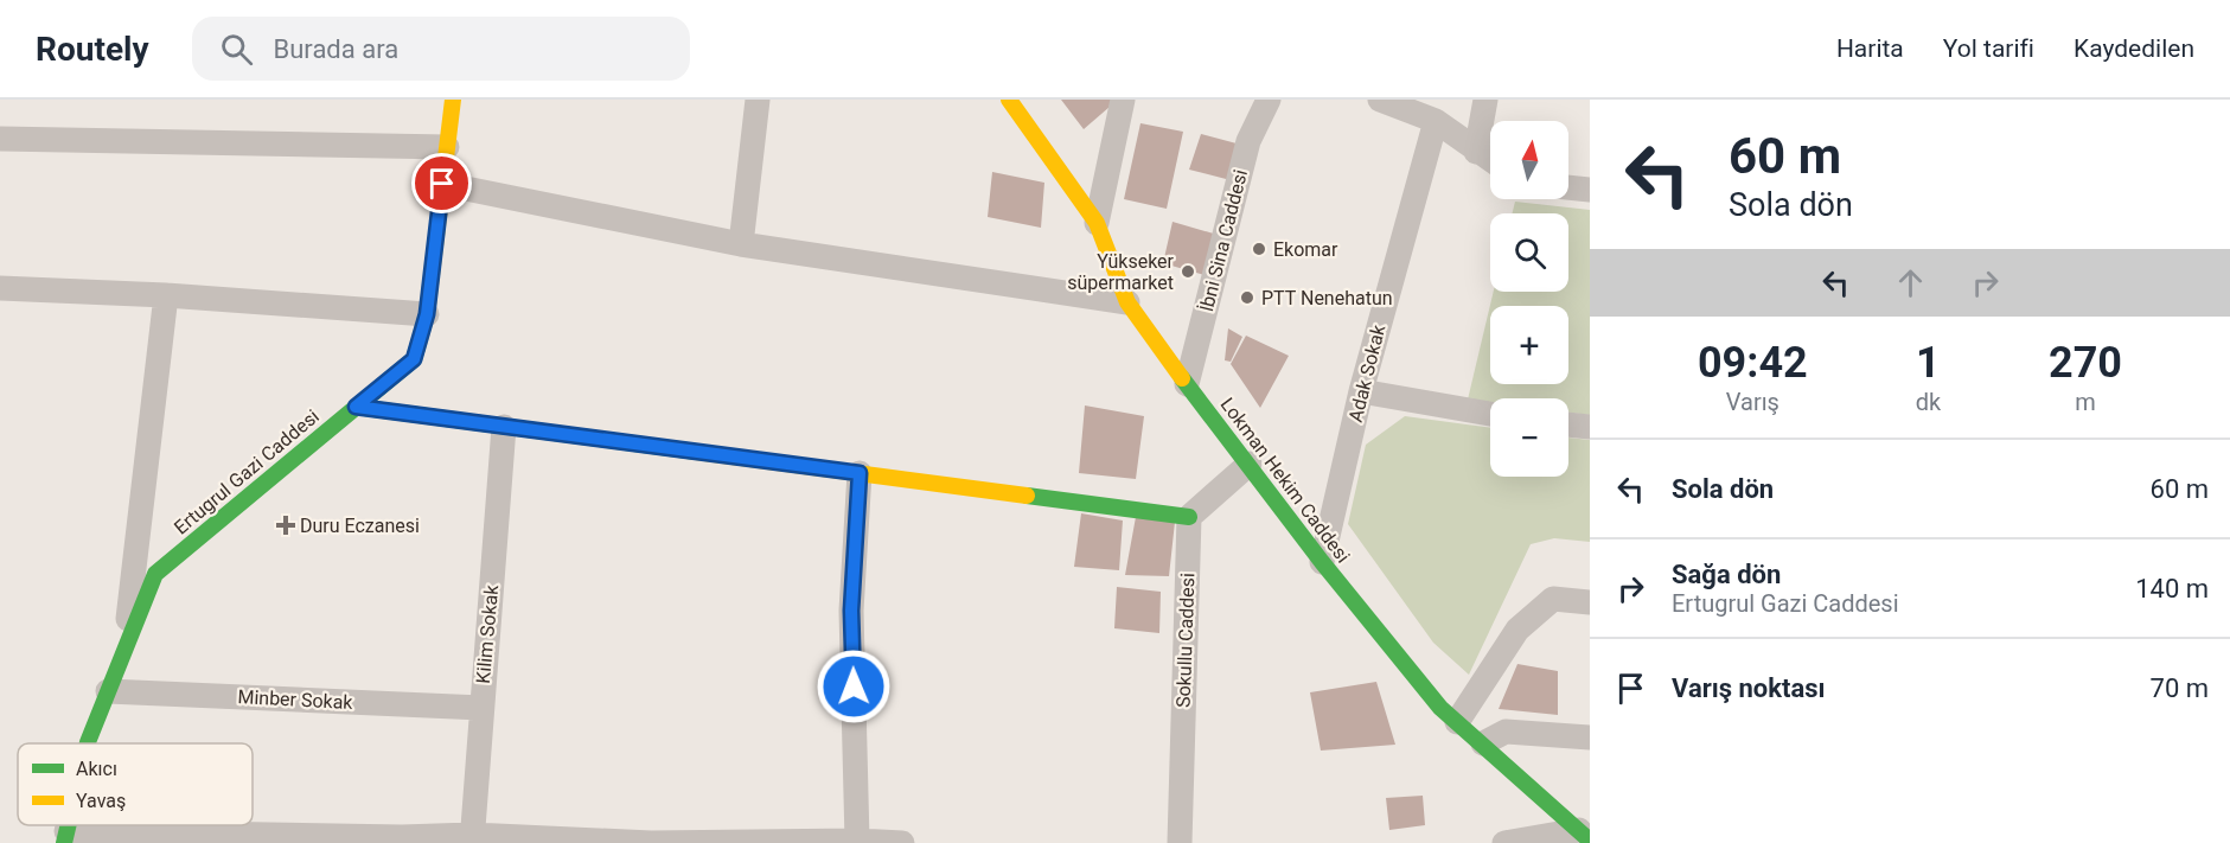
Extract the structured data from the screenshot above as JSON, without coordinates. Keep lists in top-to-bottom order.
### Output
{
  "streets": {
    "street": [
      "İbni Sina Caddesi",
      "Adak Sokak",
      "Ertugrul Gazi Caddesi",
      "Lokman Hekim Caddesi",
      "Kilim Sokak",
      "Sokullu Caddesi",
      "Minber Sokak"
    ]
  },
  "crossings": [
    ["İbni Sina Caddesi", "Lokman Hekim Caddesi"],
    ["Adak Sokak", "Lokman Hekim Caddesi"],
    ["Ertugrul Gazi Caddesi", "Minber Sokak"],
    ["Kilim Sokak", "Minber Sokak"]
  ],
  "places": {
    "other": ["Ekomar", "Yükseker süpermarket", "PTT Nenehatun"],
    "health": ["Duru Eczanesi"]
  },
  "legend": ["Akıcı", "Yavaş"],
  "north": "top",
  "page": {
    "header": "Routely",
    "search": "Burada ara",
    "nav": ["Harita", "Yol tarifi", "Kaydedilen"],
    "turn": ["60 m", "Sola dön"],
    "map_buttons": ["+", "−"],
    "eta": [
      "09:42",
      "Varış",
      "1",
      "dk",
      "270",
      "m"
    ],
    "list": [
      {
        "name": "Sola dön",
        "value": "60 m"
      },
      {
        "name": "Sağa dön",
        "note": "Ertugrul Gazi Caddesi",
        "value": "140 m"
      },
      {
        "name": "Varış noktası",
        "value": "70 m"
      }
    ]
  }
}
